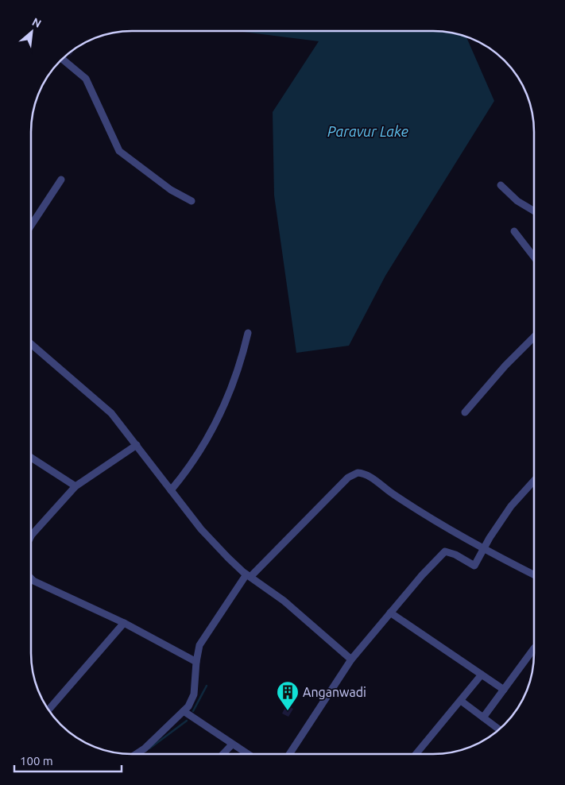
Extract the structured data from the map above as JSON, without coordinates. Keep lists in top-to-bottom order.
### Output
{
  "water": ["Paravur Lake"],
  "places": {
    "building": ["Anganwadi"]
  },
  "scale_bar": "100 m",
  "north": "top right"
}
